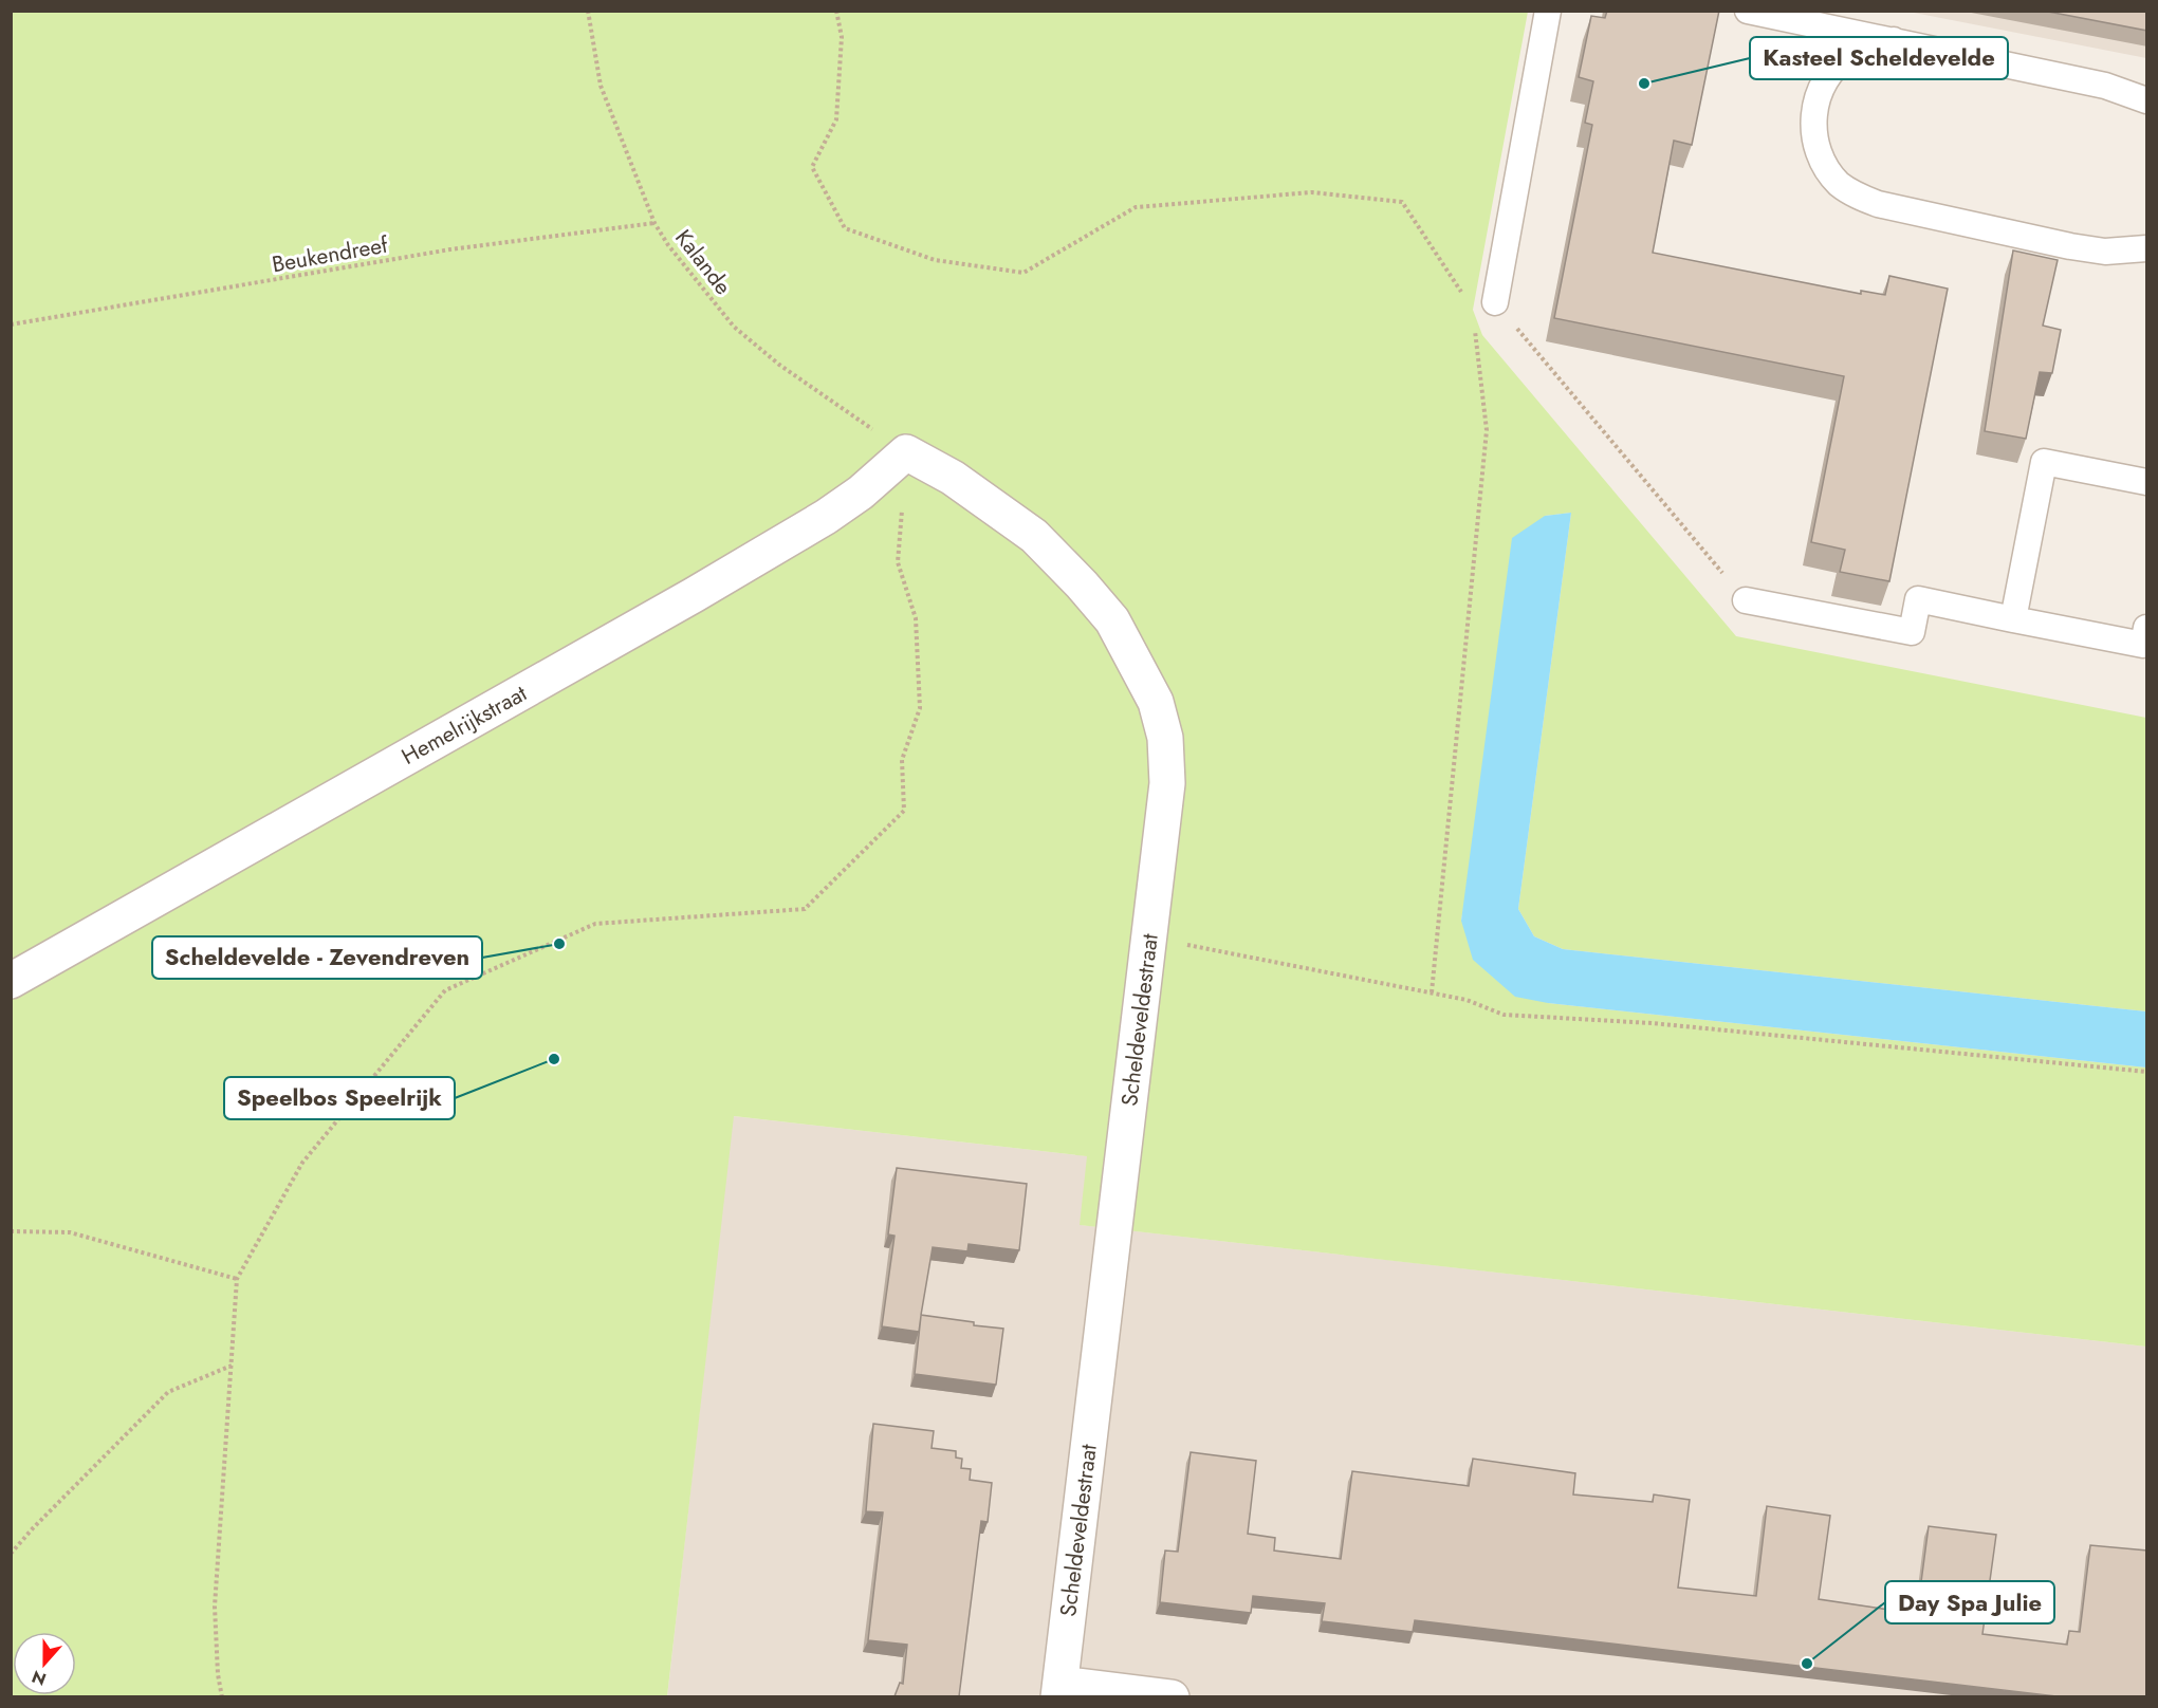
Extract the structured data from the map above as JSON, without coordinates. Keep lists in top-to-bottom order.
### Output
{
  "streets": {
    "street": ["Hemelrijkstraat", "Scheldeveldestraat"],
    "path": ["Beukendreef", "Kalande"]
  },
  "crossings": [
    ["Beukendreef", "Kalande"],
    ["Kalande", "Hemelrijkstraat"],
    ["Kalande", "Scheldeveldestraat"],
    ["Hemelrijkstraat", "Scheldeveldestraat"]
  ],
  "places": [
    "Kasteel Scheldevelde",
    "Scheldevelde - Zevendreven",
    "Speelbos Speelrijk",
    "Day Spa Julie"
  ],
  "north": "bottom"
}
